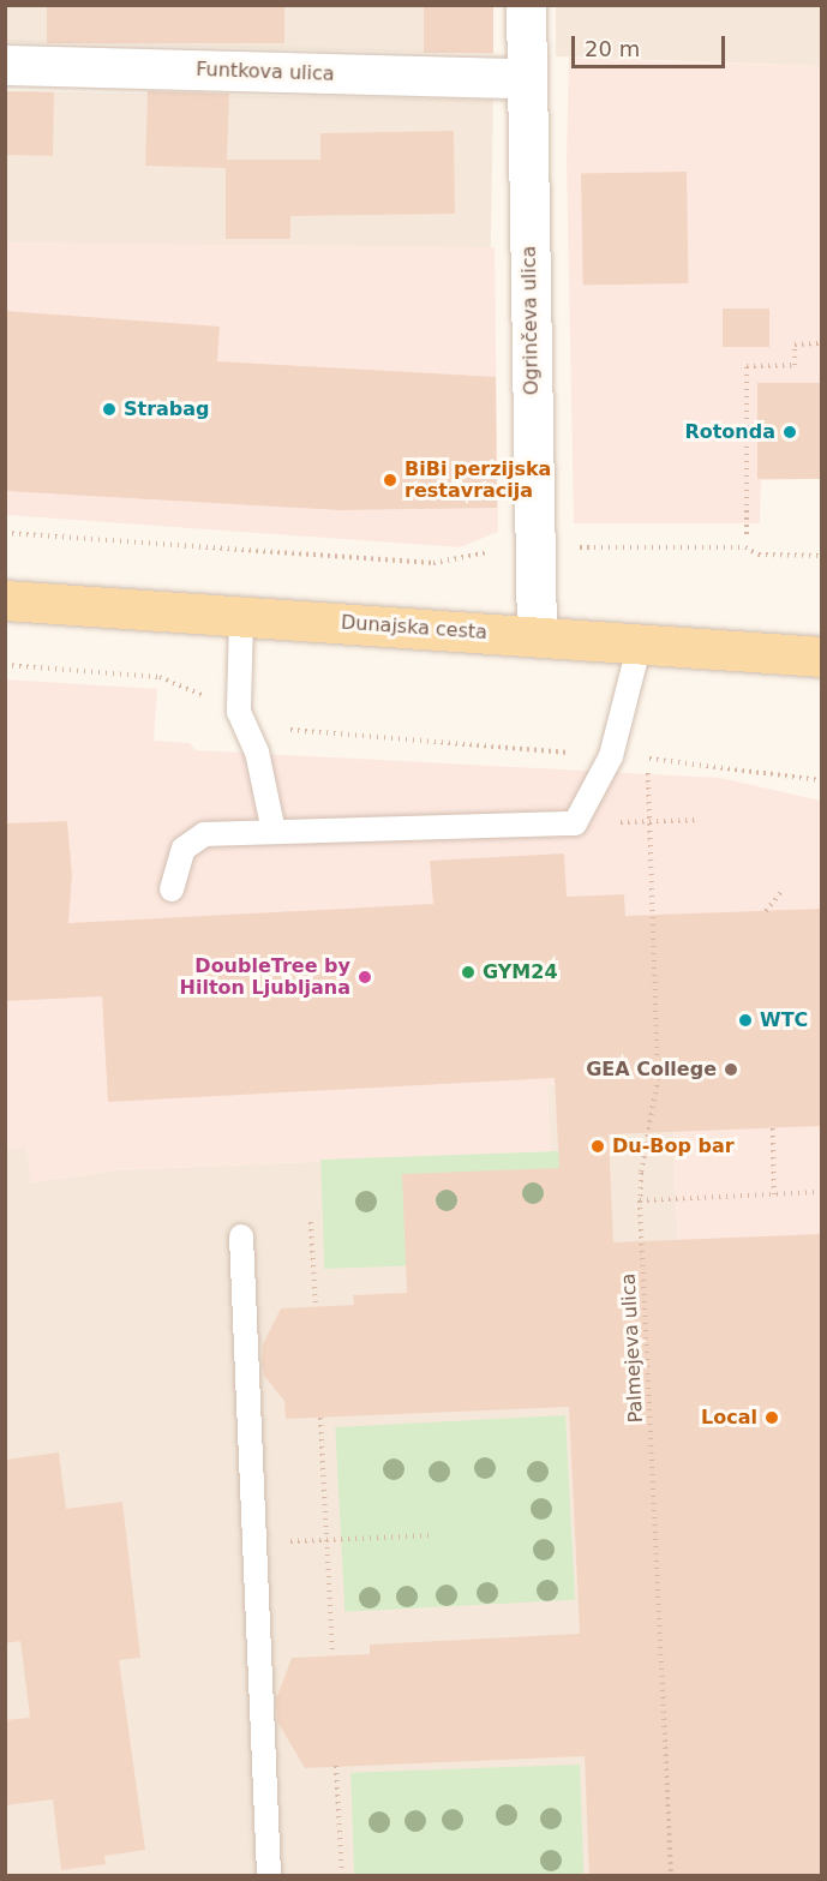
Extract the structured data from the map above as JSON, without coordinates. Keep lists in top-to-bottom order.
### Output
{
  "streets": {
    "main road": ["Dunajska cesta"],
    "street": ["Funtkova ulica", "Ogrinčeva ulica"],
    "path": ["Palmejeva ulica"]
  },
  "crossings": [
    ["Funtkova ulica", "Ogrinčeva ulica"],
    ["Ogrinčeva ulica", "Dunajska cesta"]
  ],
  "places": [
    "Strabag",
    "Rotonda",
    "BiBi perzijska restavracija",
    "GYM24",
    "DoubleTree by Hilton Ljubljana",
    "WTC",
    "GEA College",
    "Du-Bop bar",
    "Local"
  ],
  "scale_bar": "20 m"
}
